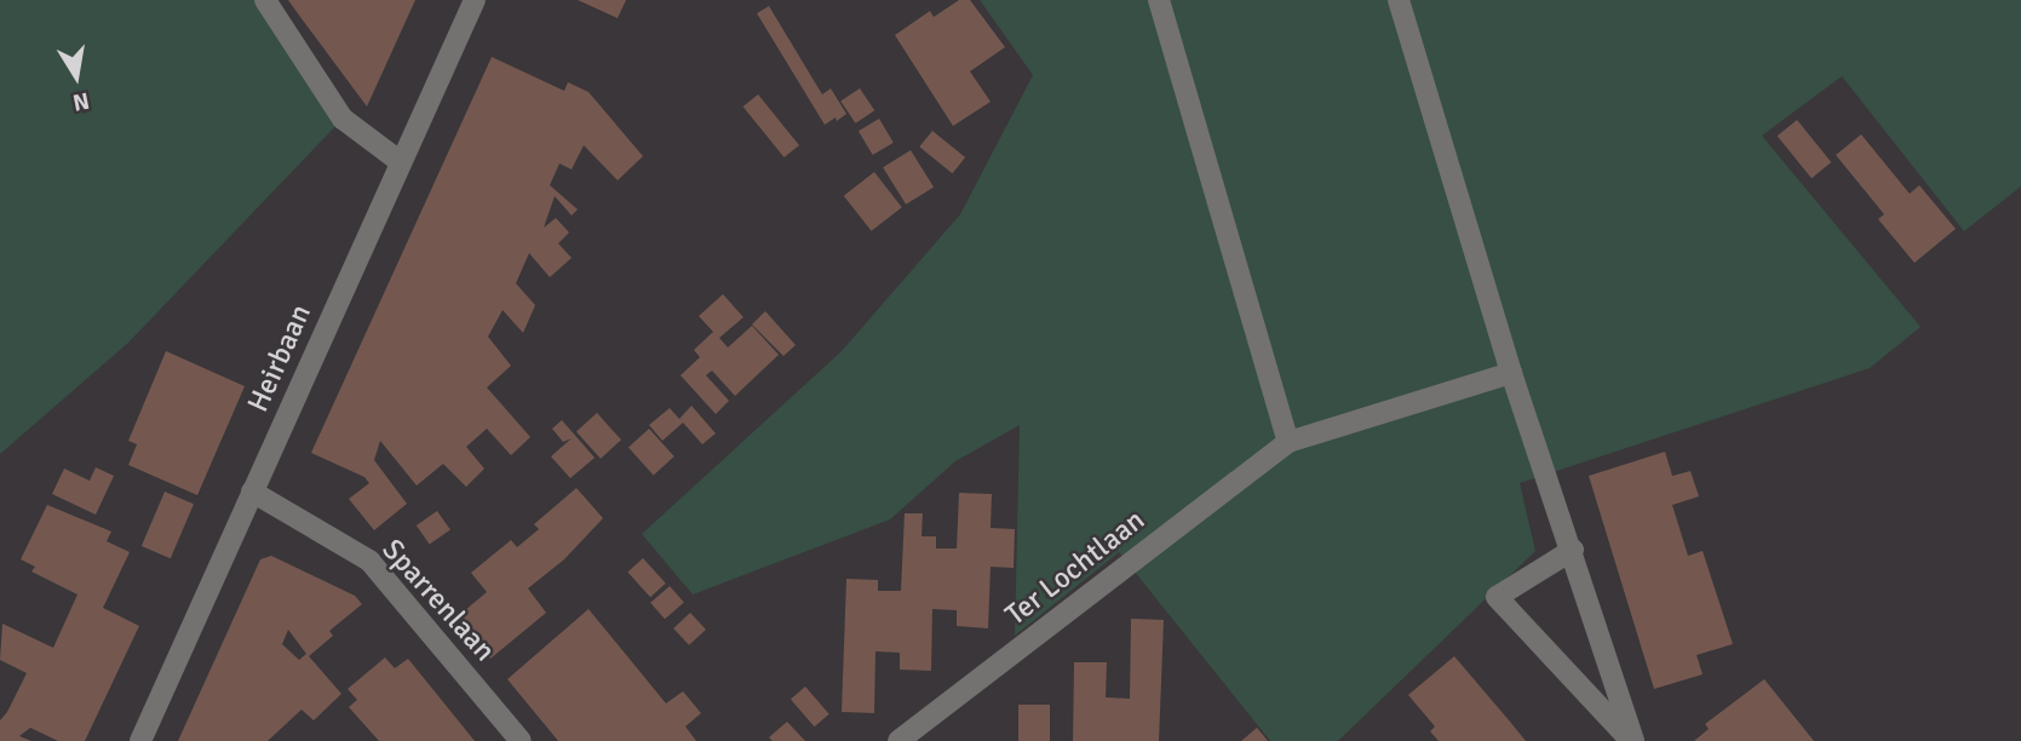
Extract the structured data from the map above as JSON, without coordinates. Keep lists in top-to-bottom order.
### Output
{
  "streets": {
    "street": ["Heirbaan", "Ter Lochtlaan", "Sparrenlaan"]
  },
  "crossings": [
    ["Heirbaan", "Sparrenlaan"]
  ],
  "north": "bottom"
}
